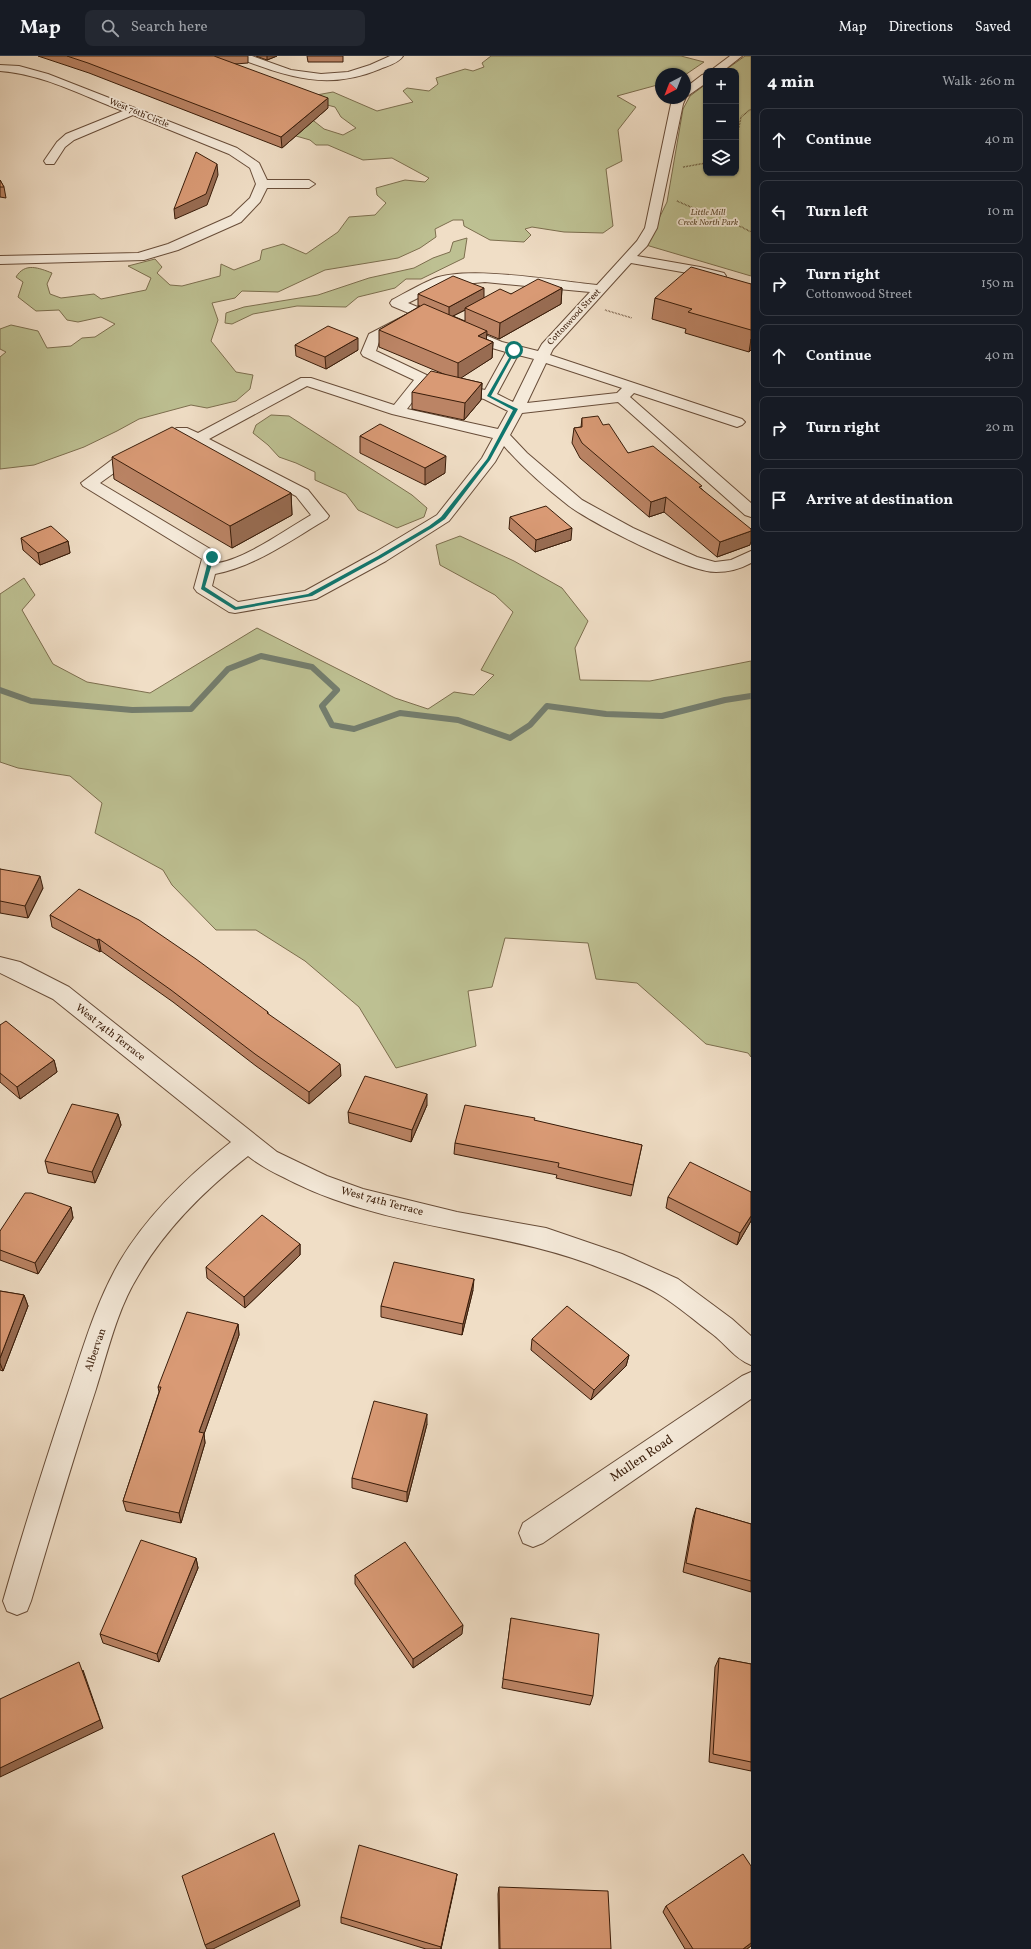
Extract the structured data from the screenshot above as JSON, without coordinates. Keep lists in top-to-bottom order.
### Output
{
  "streets": {
    "street": [
      "West 76th Circle",
      "Cottonwood Street",
      "West 74th Terrace",
      "Albervan",
      "Mullen Road"
    ]
  },
  "crossings": [
    ["West 74th Terrace", "Albervan"]
  ],
  "parks": ["Little Mill Creek North Park"],
  "north": "bottom left",
  "page": {
    "header": "Map",
    "search": "Search here",
    "nav": ["Map", "Directions", "Saved"],
    "heading": ["4 min", "Walk · 260 m"],
    "map_buttons": ["+", "−"],
    "list": [
      ["Continue", "40 m"],
      ["Turn left", "10 m"],
      ["Turn right", "Cottonwood Street", "150 m"],
      ["Continue", "40 m"],
      ["Turn right", "20 m"],
      "Arrive at destination"
    ]
  }
}
